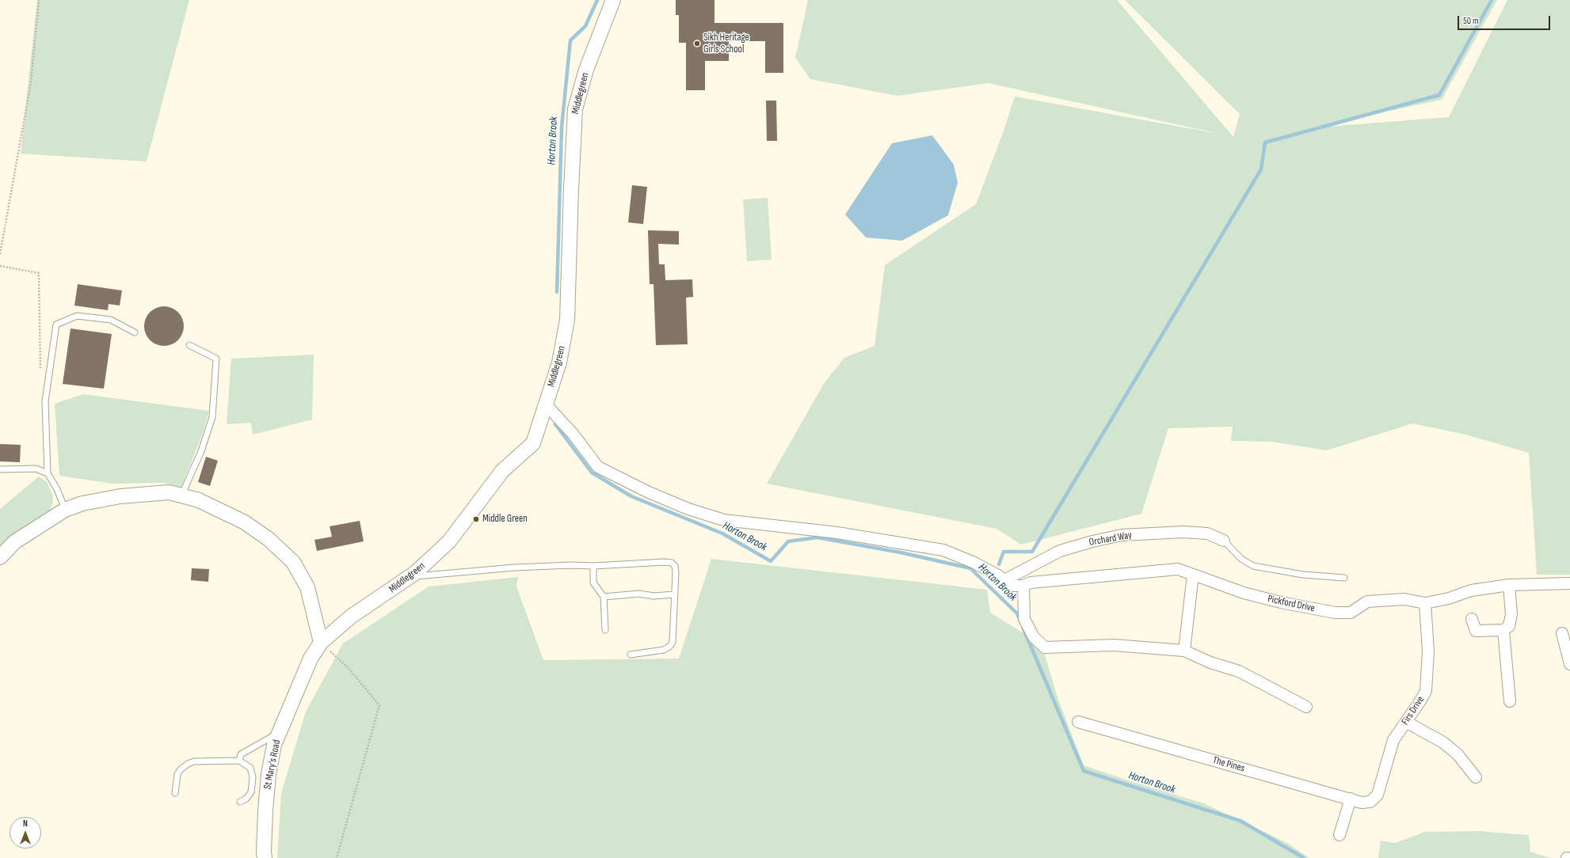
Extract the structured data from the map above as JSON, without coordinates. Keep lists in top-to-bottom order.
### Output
{
  "streets": {
    "street": [
      "Middlegreen",
      "Orchard Way",
      "Pickford Drive",
      "Firs Drive",
      "St Mary's Road",
      "The Pines"
    ]
  },
  "crossings": [
    ["Middlegreen", "St Mary's Road"],
    ["Orchard Way", "Pickford Drive"],
    ["Pickford Drive", "Firs Drive"],
    ["Firs Drive", "The Pines"]
  ],
  "water": ["Horton Brook"],
  "places": ["Sikh Heritage Girls School", "Middle Green"],
  "scale_bar": "50 m",
  "north": "top"
}
